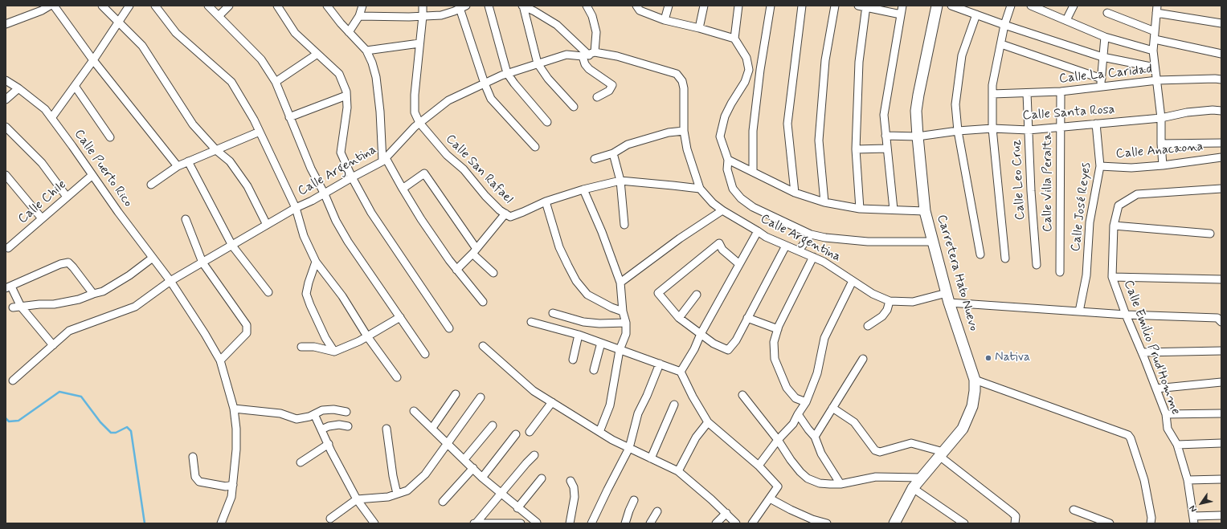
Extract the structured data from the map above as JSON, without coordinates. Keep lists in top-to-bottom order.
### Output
{
  "streets": {
    "main road": ["Carretera Hato Nuevo"],
    "street": [
      "Calle La Caridad",
      "Calle Santa Rosa",
      "Calle Anacaona",
      "Calle Puerto Rico",
      "Calle San Rafael",
      "Calle Argentina",
      "Calle Leo Cruz",
      "Calle Villa Peralta",
      "Calle Chile",
      "Calle José Reyes",
      "Calle Emilio Prud'Homme"
    ]
  },
  "crossings": [
    ["Calle La Caridad", "Calle Leo Cruz"],
    ["Calle La Caridad", "Calle Villa Peralta"],
    ["Calle Santa Rosa", "Calle Leo Cruz"],
    ["Calle Santa Rosa", "Calle Villa Peralta"],
    ["Calle Santa Rosa", "Calle José Reyes"],
    ["Calle Santa Rosa", "Carretera Hato Nuevo"],
    ["Calle Anacaona", "Calle José Reyes"],
    ["Calle Puerto Rico", "Calle Argentina"],
    ["Calle Puerto Rico", "Calle Chile"],
    ["Calle San Rafael", "Calle Argentina"],
    ["Calle Argentina", "Calle José Reyes"],
    ["Calle Argentina", "Carretera Hato Nuevo"],
    ["Calle Argentina", "Calle Emilio Prud'Homme"]
  ],
  "places": ["Nativa"],
  "north": "bottom left"
}
